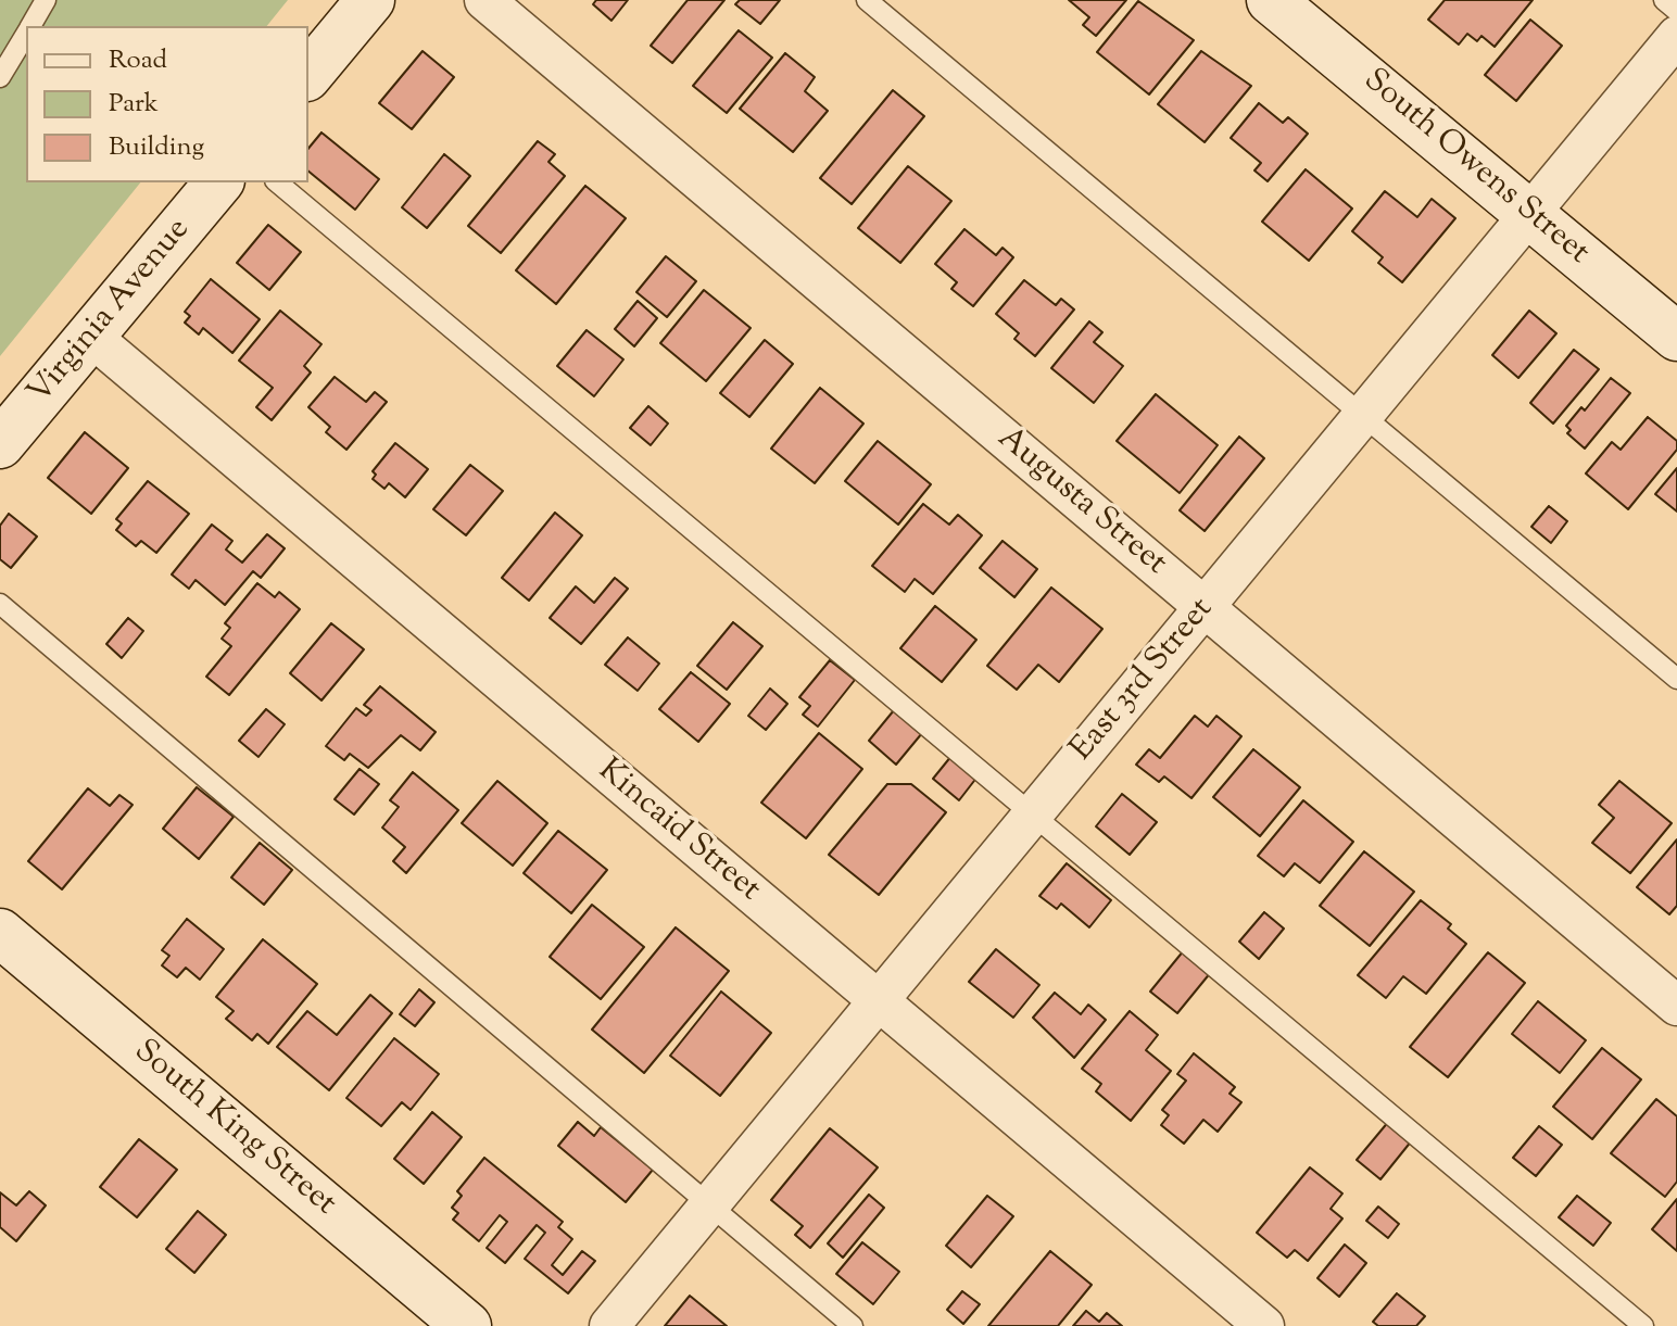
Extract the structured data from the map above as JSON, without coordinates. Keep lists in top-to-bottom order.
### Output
{
  "streets": {
    "street": [
      "South Owens Street",
      "Virginia Avenue",
      "Augusta Street",
      "East 3rd Street",
      "Kincaid Street",
      "South King Street"
    ]
  },
  "crossings": [
    ["South Owens Street", "East 3rd Street"],
    ["Virginia Avenue", "Kincaid Street"],
    ["Augusta Street", "East 3rd Street"],
    ["East 3rd Street", "Kincaid Street"]
  ],
  "legend": ["Road", "Park", "Building"]
}
